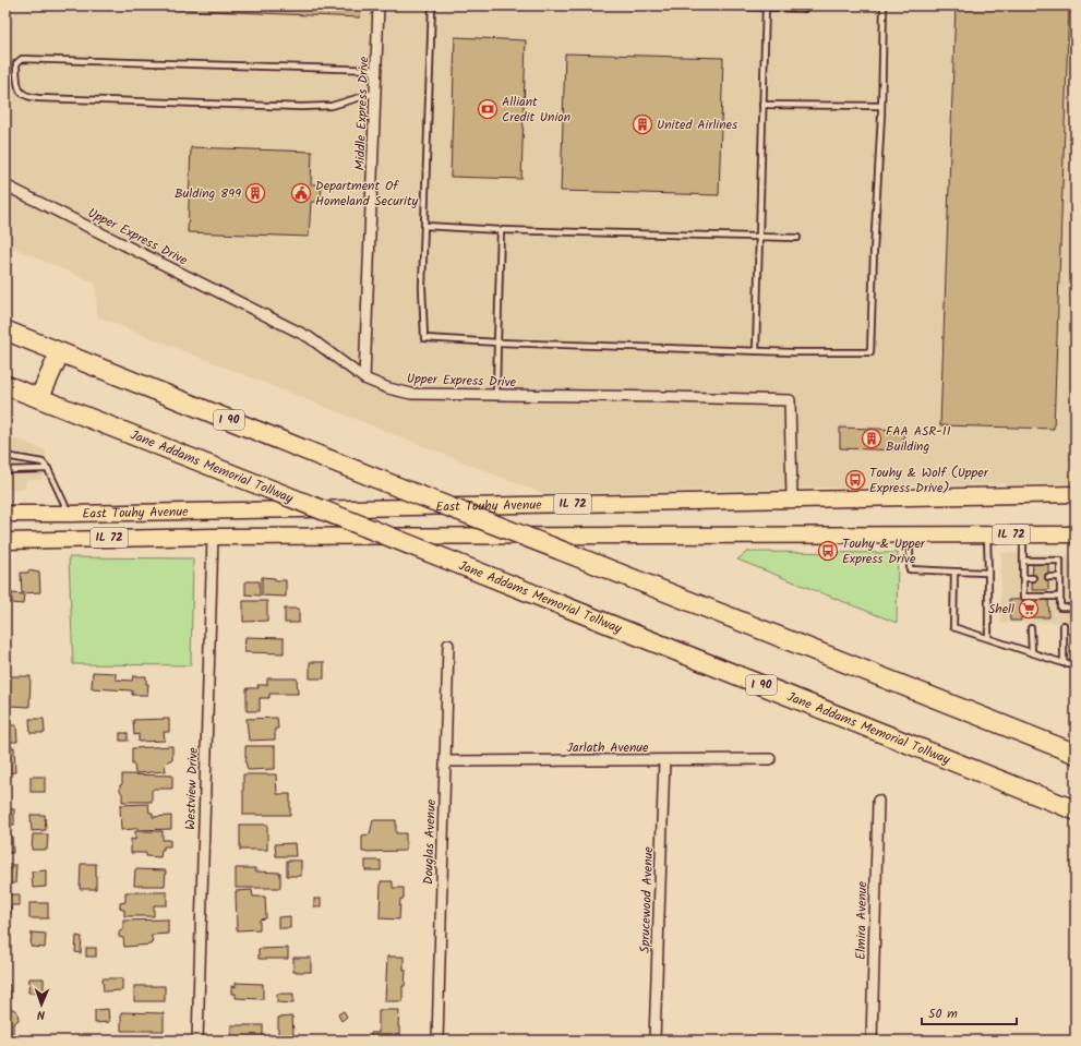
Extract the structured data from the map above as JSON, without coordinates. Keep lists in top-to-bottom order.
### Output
{
  "streets": {
    "highway": ["I 90", "Jane Addams Memorial Tollway"],
    "main road": ["IL 72", "East Touhy Avenue"],
    "street": [
      "Middle Express Drive",
      "Upper Express Drive",
      "Jarlath Avenue",
      "Westview Drive",
      "Douglas Avenue",
      "Sprucewood Avenue",
      "Elmira Avenue"
    ]
  },
  "crossings": [
    ["Middle Express Drive", "Upper Express Drive"],
    ["Upper Express Drive", "East Touhy Avenue"],
    ["East Touhy Avenue", "Westview Drive"],
    ["Jarlath Avenue", "Douglas Avenue"],
    ["Jarlath Avenue", "Sprucewood Avenue"]
  ],
  "places": {
    "bank": ["Alliant Credit Union"],
    "building": ["United Airlines", "Bulding 899", "FAA ASR-11 Building"],
    "public building": ["Department Of Homeland Security"],
    "bus stop": ["Touhy & Wolf (Upper Express Drive)", "Touhy & Upper Express Drive"],
    "supermarket": ["Shell"]
  },
  "scale_bar": "50 m",
  "north": "bottom"
}
